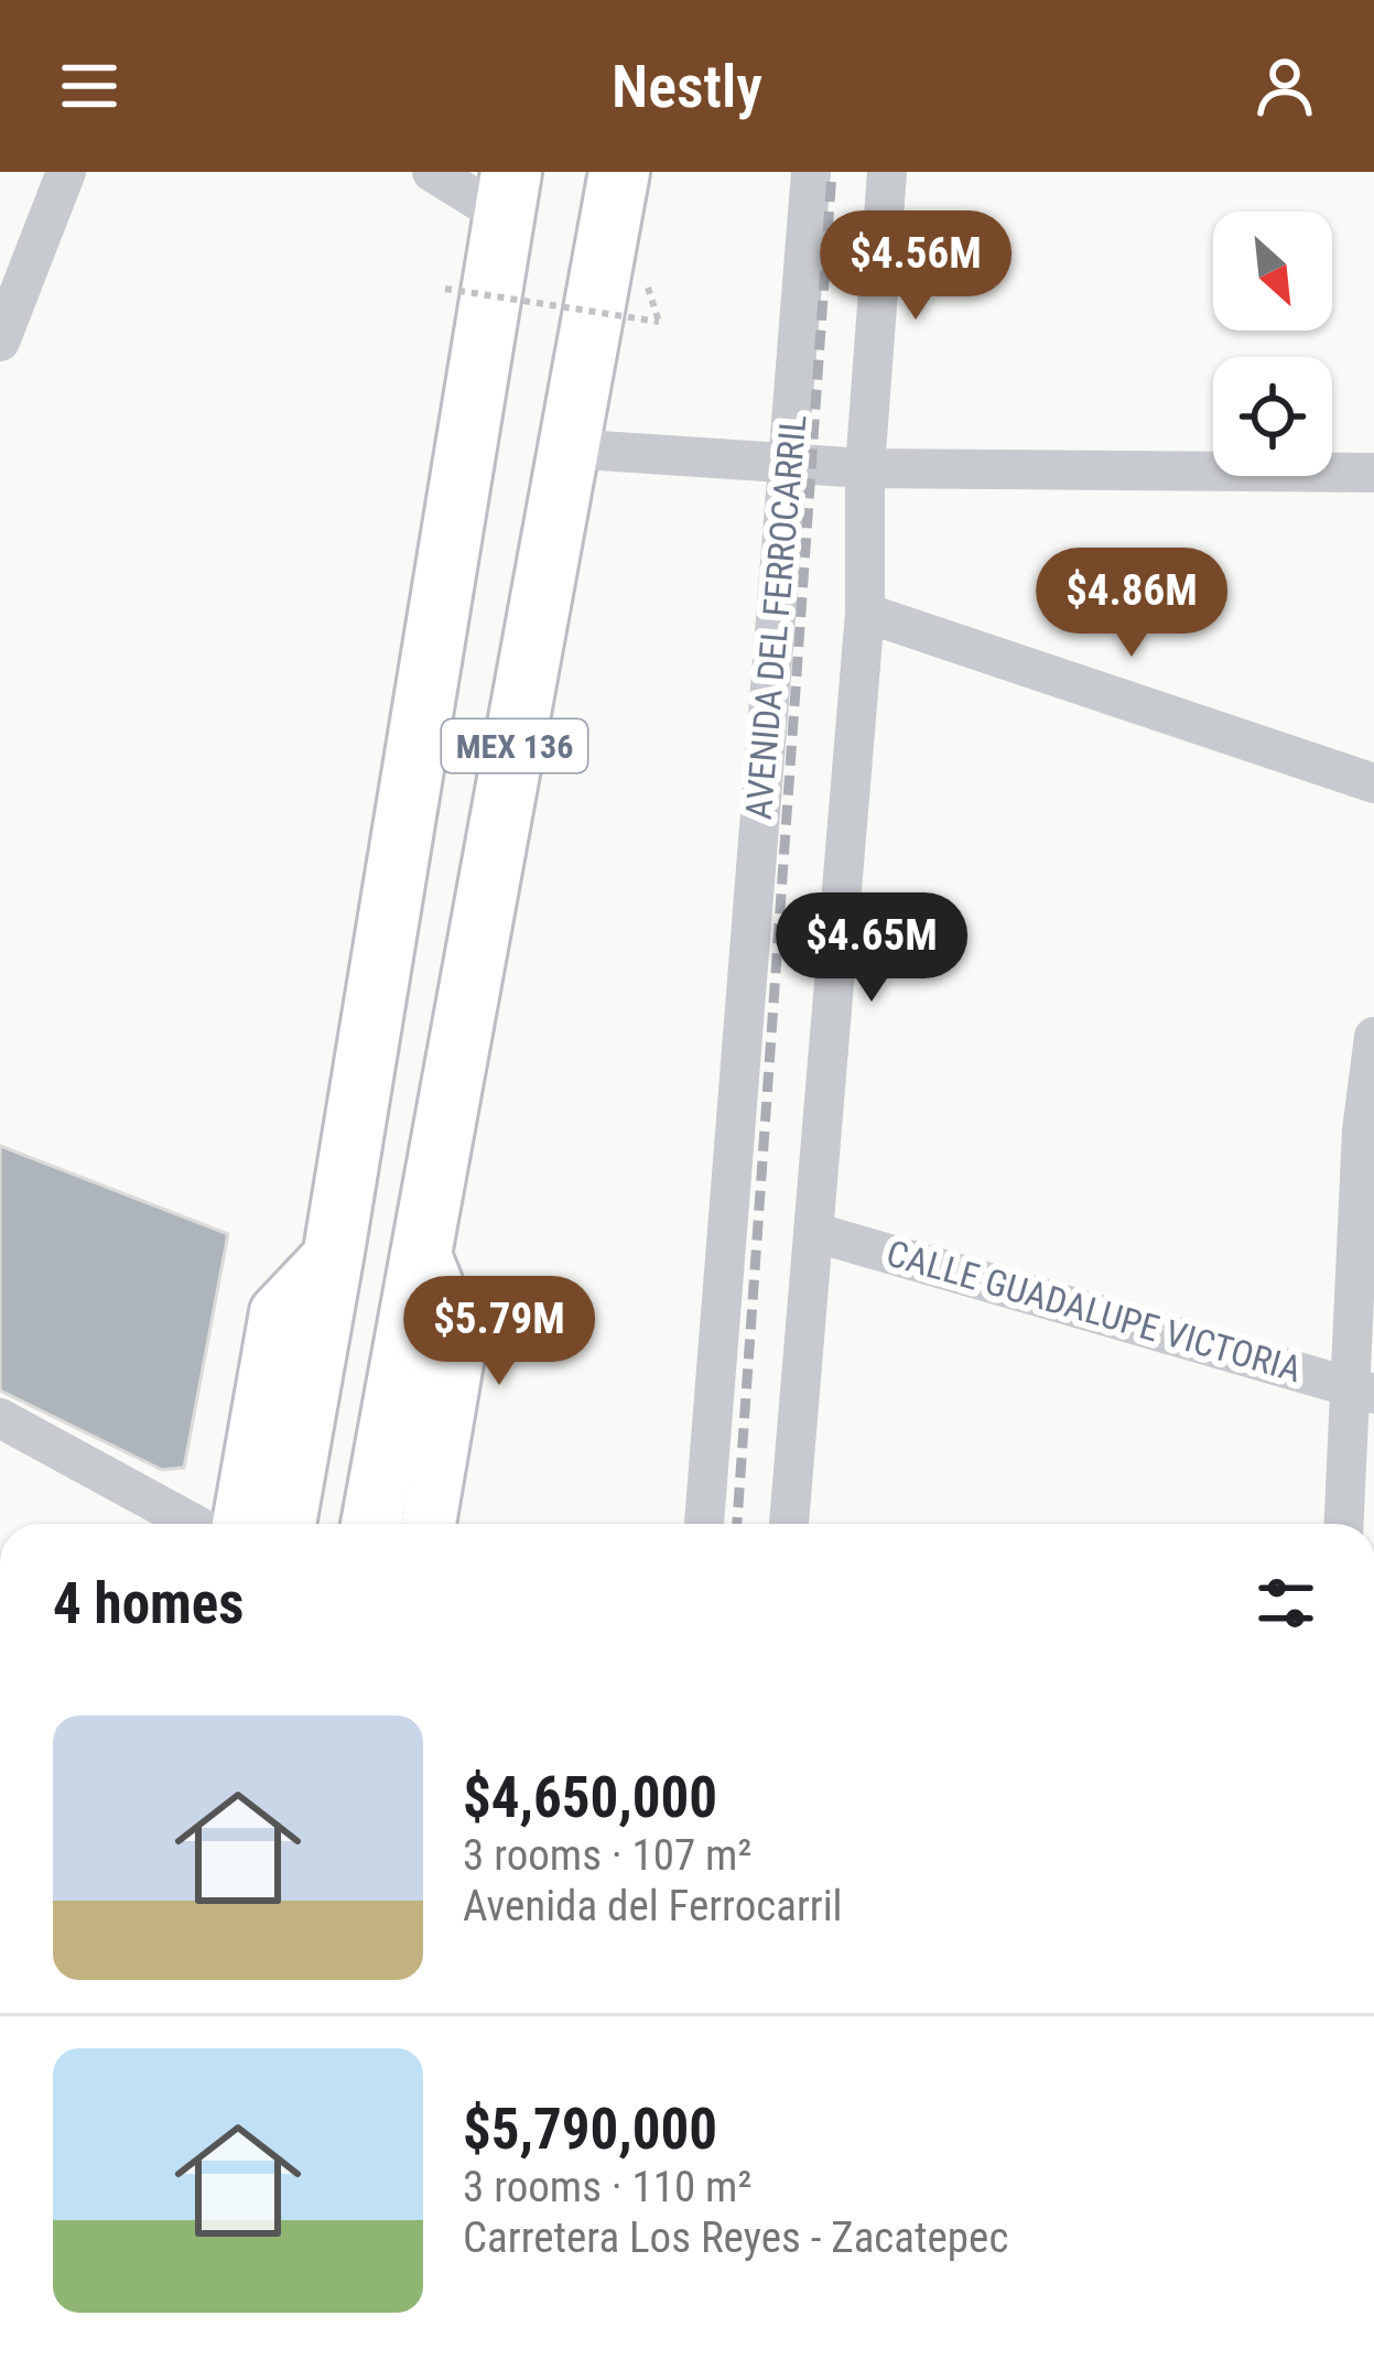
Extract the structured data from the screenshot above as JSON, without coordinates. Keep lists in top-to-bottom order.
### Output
{
  "streets": {
    "main road": ["MEX 136"],
    "street": ["AVENIDA DEL FERROCARRIL", "CALLE GUADALUPE VICTORIA"]
  },
  "crossings": [
    ["AVENIDA DEL FERROCARRIL", "CALLE GUADALUPE VICTORIA"]
  ],
  "north": "bottom right",
  "page": {
    "header": "Nestly",
    "price": [
      "$4.56M",
      "$4.86M",
      "$4.65M",
      "$5.79M"
    ],
    "heading": "4 homes",
    "list": [
      {
        "name": "$4,650,000",
        "note": "3 rooms · 107 m² · Avenida del Ferrocarril"
      },
      {
        "name": "$5,790,000",
        "note": "3 rooms · 110 m² · Carretera Los Reyes - Zacatepec"
      }
    ]
  }
}
